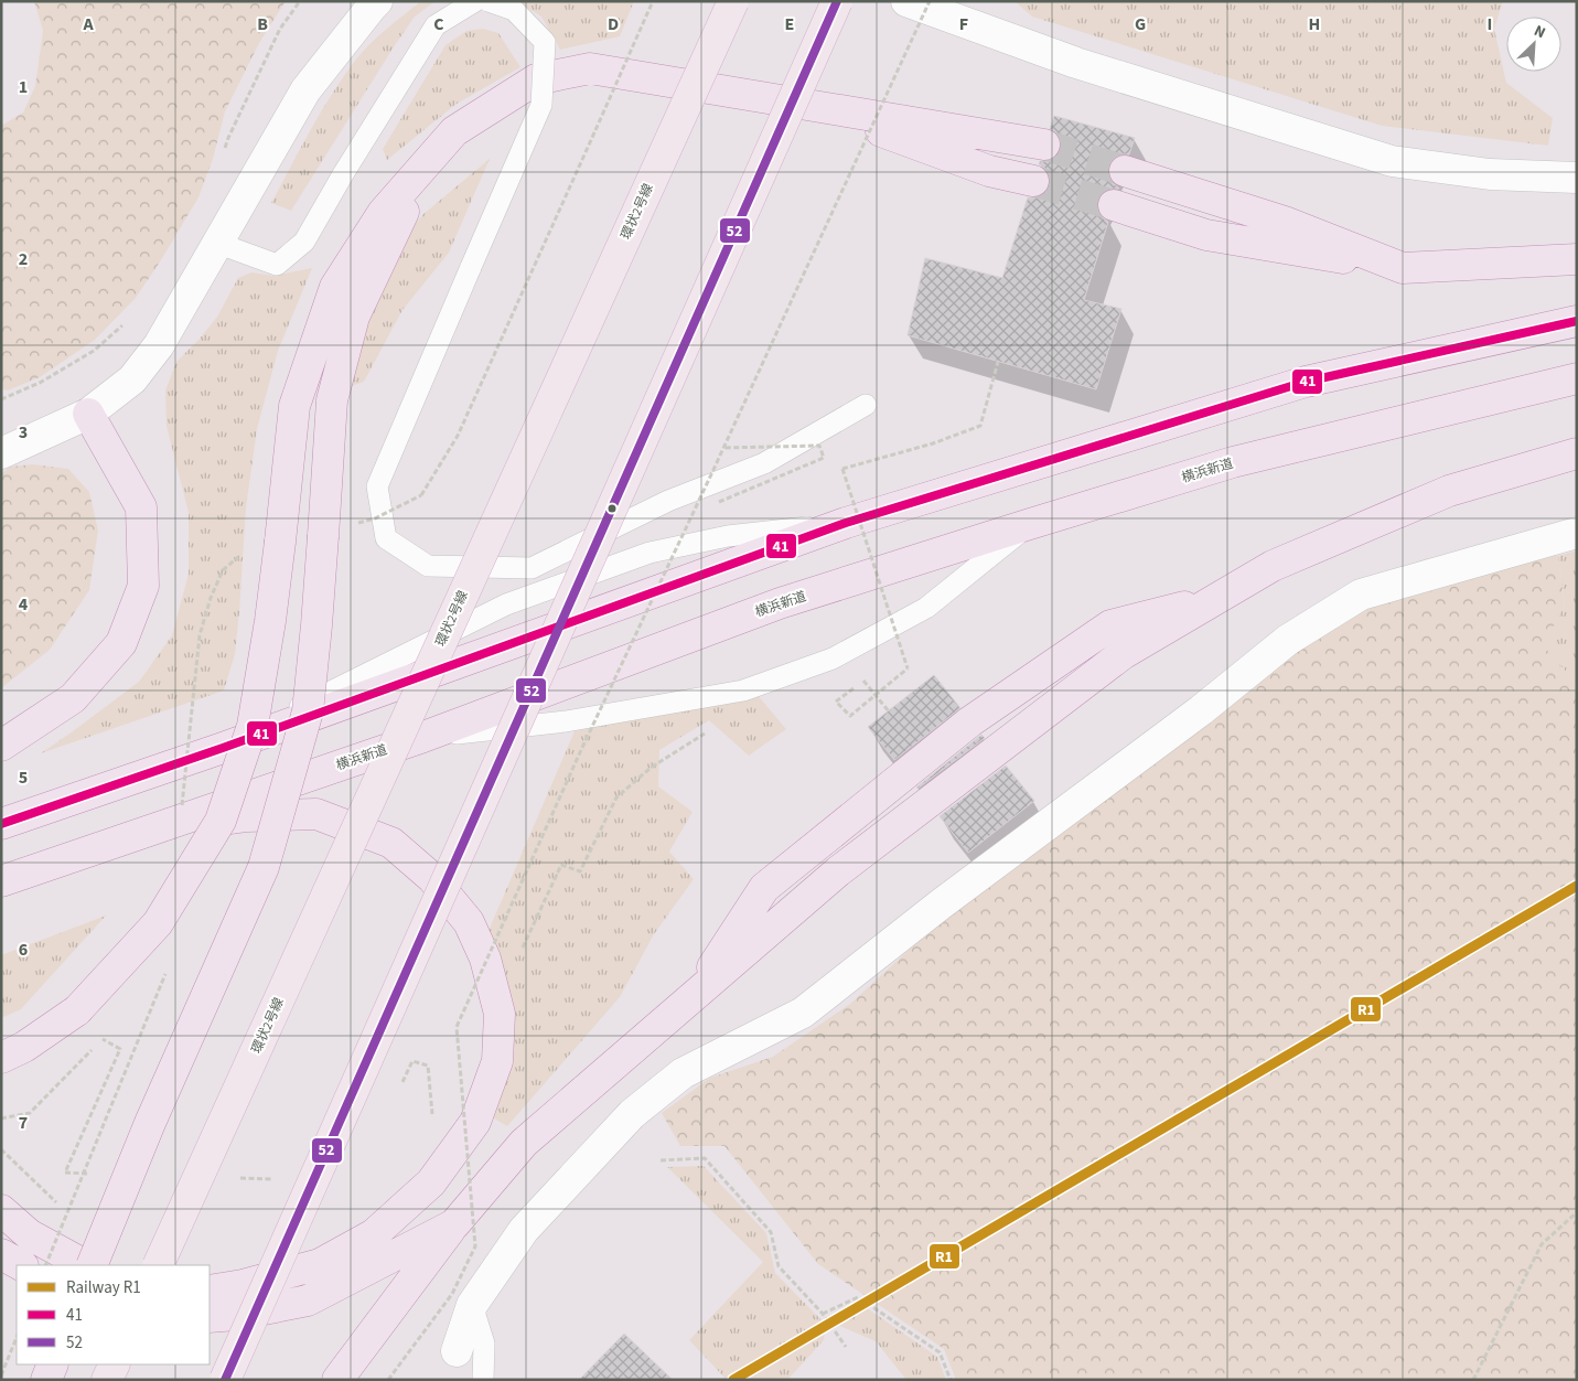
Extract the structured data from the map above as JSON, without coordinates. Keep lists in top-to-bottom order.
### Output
{
  "streets": {
    "highway": ["横浜新道"],
    "main road": ["環状2号線"]
  },
  "lines": ["transit line 52", "transit line 41", "rail line R1"],
  "legend": ["Railway R1", "41", "52"],
  "north": "top right",
  "grid": {
    "columns": [
      "A",
      "B",
      "C",
      "D",
      "E",
      "F",
      "G",
      "H",
      "I"
    ],
    "rows": [
      "1",
      "2",
      "3",
      "4",
      "5",
      "6",
      "7"
    ]
  }
}
